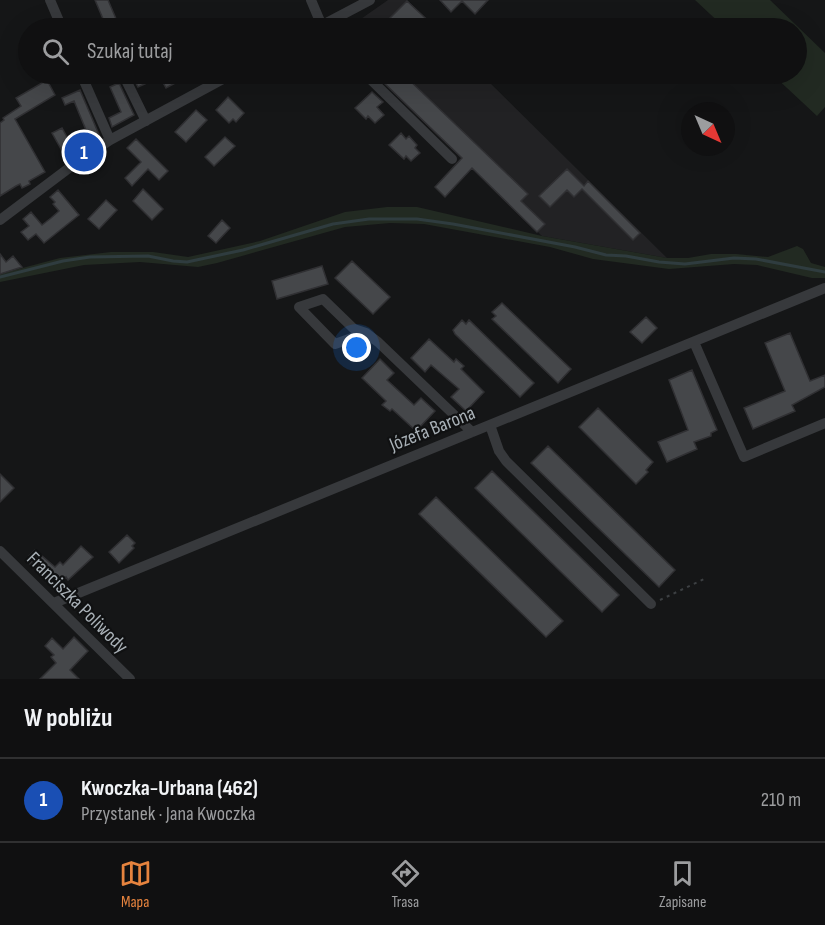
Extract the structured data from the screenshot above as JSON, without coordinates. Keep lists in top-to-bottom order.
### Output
{
  "streets": {
    "street": ["Józefa Barona", "Franciszka Poliwody"]
  },
  "crossings": [
    ["Józefa Barona", "Franciszka Poliwody"]
  ],
  "north": "bottom right",
  "page": {
    "search": "Szukaj tutaj",
    "pins": "1",
    "heading": "W pobliżu",
    "list": [
      {
        "mark": "1",
        "name": "Kwoczka-Urbana (462)",
        "note": "Przystanek · Jana Kwoczka",
        "value": "210 m"
      }
    ],
    "nav": ["Mapa", "Trasa", "Zapisane"]
  }
}
